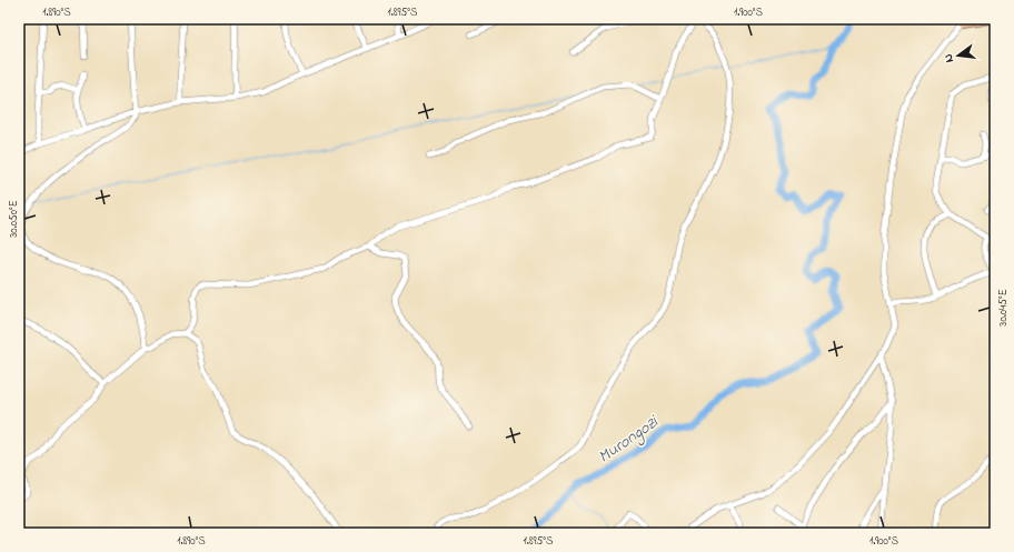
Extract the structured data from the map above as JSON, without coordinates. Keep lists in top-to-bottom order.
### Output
{
  "water": ["Murongozi"],
  "north": "left",
  "coordinates": [
    "1.890°S",
    "1.895°S",
    "1.900°S",
    "30.050°E",
    "30.045°E"
  ]
}
